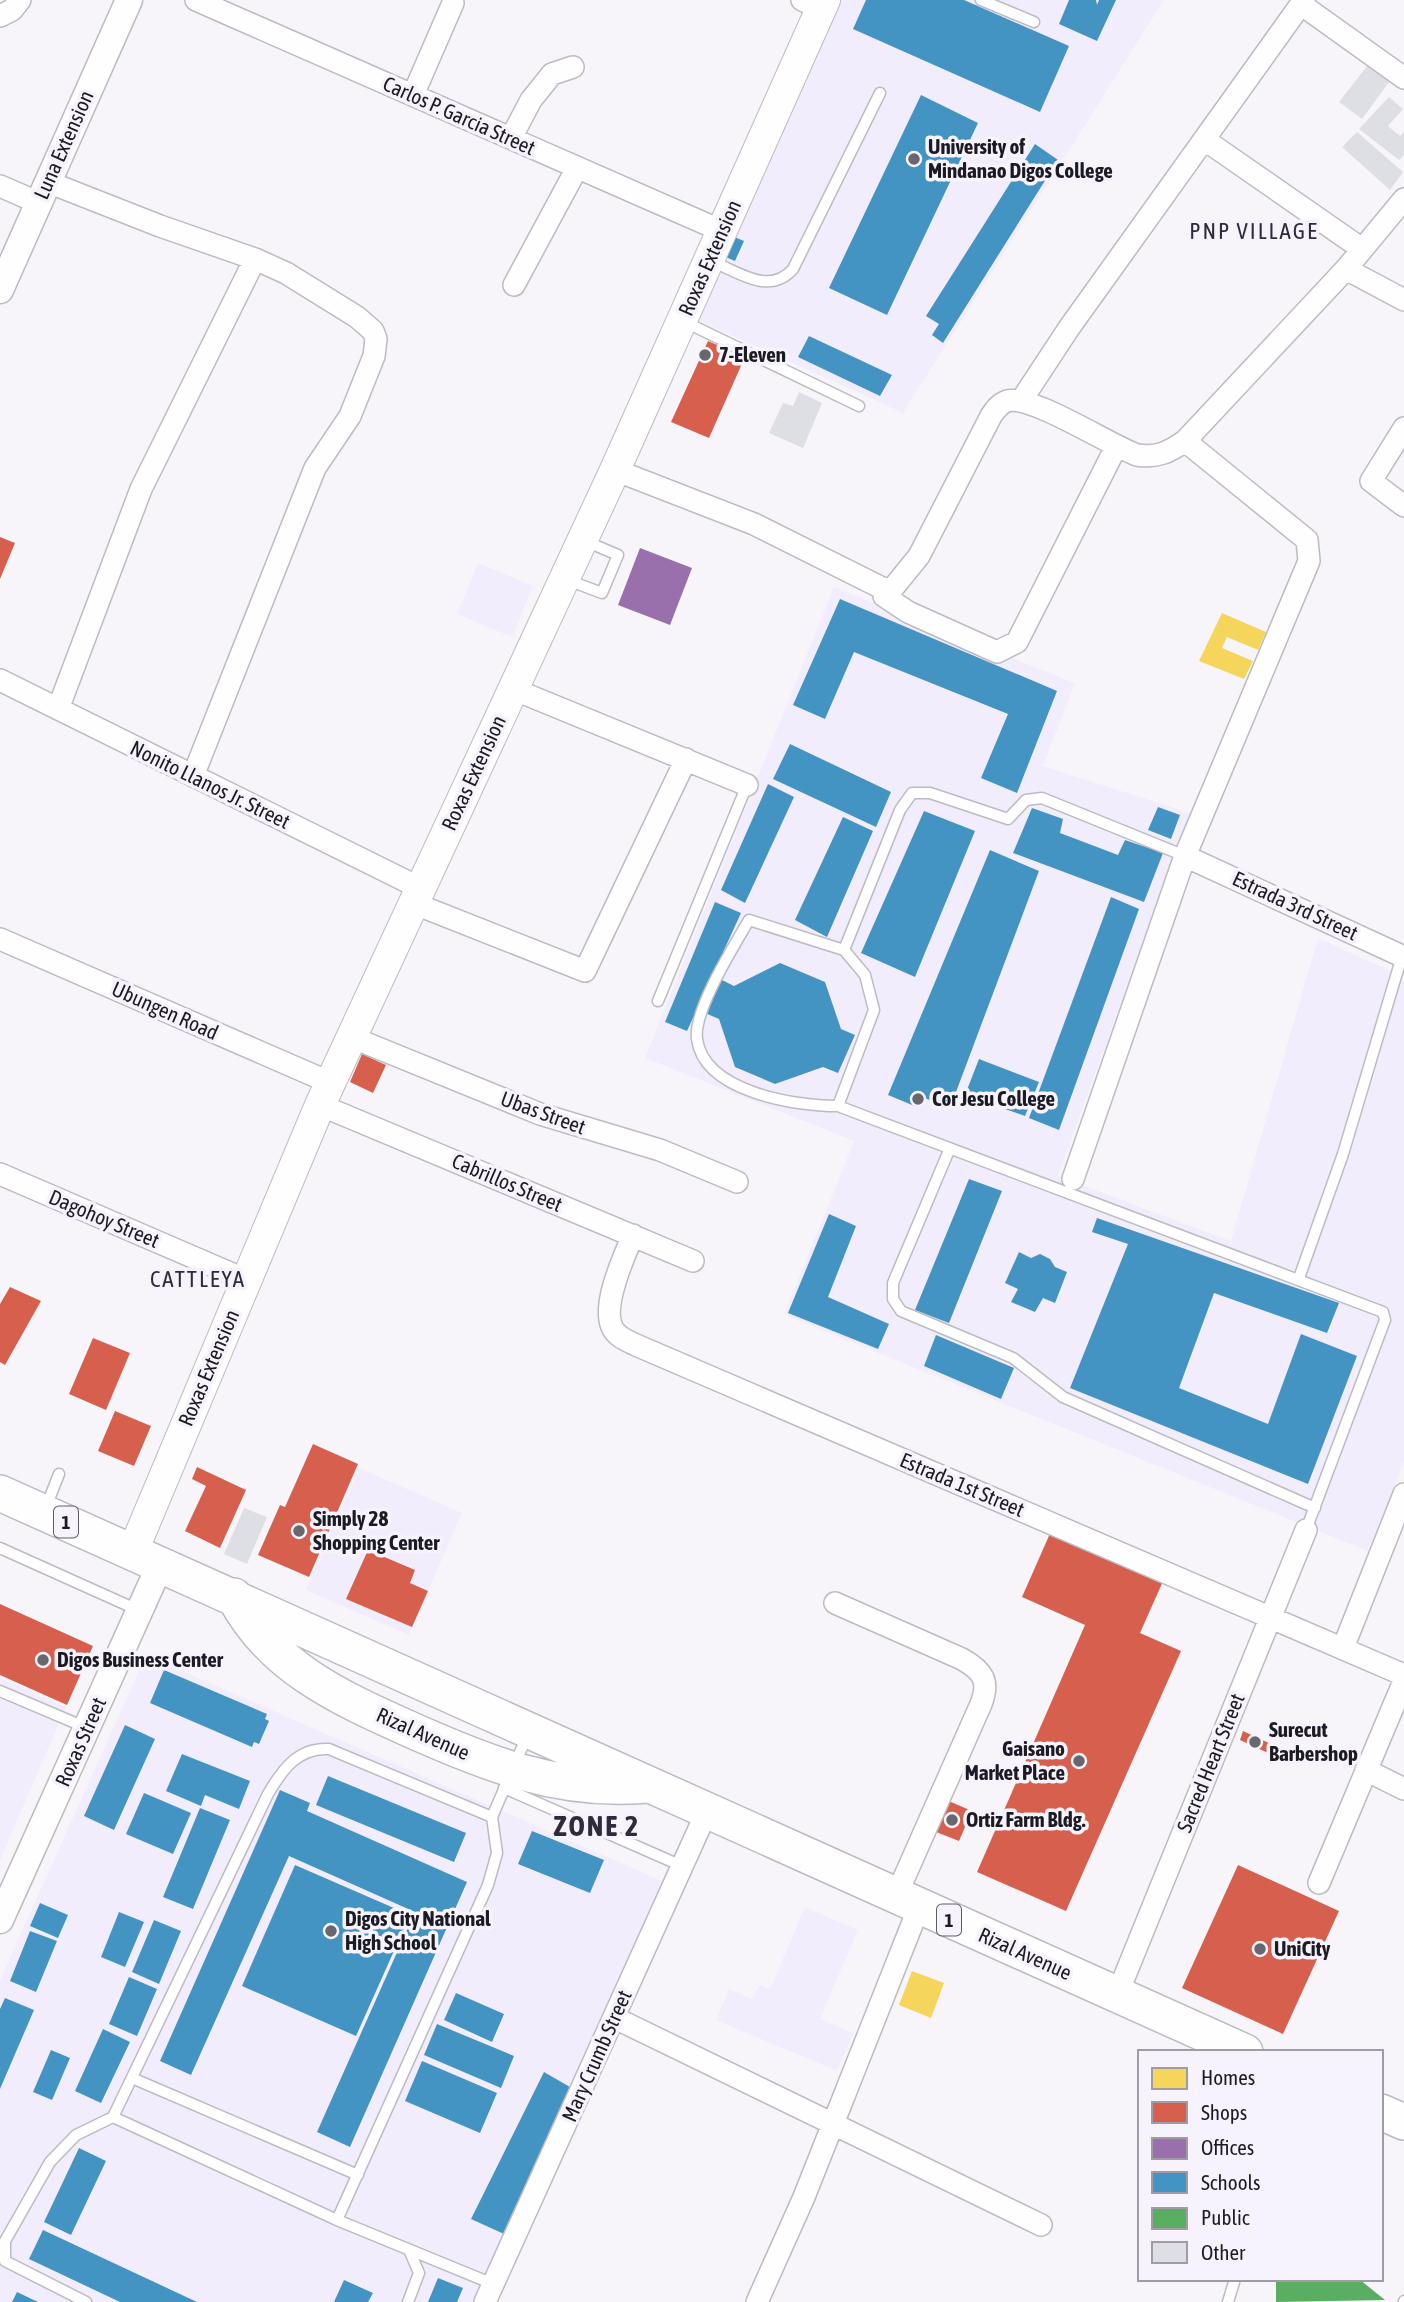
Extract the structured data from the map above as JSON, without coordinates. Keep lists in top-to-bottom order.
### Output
{
  "streets": {
    "main road": ["Roxas Extension", "1", "Rizal Avenue"],
    "street": [
      "Carlos P. Garcia Street",
      "Luna Extension",
      "Nonito Llanos Jr. Street",
      "Estrada 3rd Street",
      "Ubungen Road",
      "Ubas Street",
      "Cabrillos Street",
      "Dagohoy Street",
      "Estrada 1st Street",
      "Roxas Street",
      "Sacred Heart Street",
      "Mary Crumb Street"
    ]
  },
  "crossings": [
    ["Carlos P. Garcia Street", "Roxas Extension"],
    ["Roxas Extension", "Nonito Llanos Jr. Street"],
    ["Roxas Extension", "Ubungen Road"],
    ["Roxas Extension", "Ubas Street"],
    ["Roxas Extension", "Cabrillos Street"],
    ["Roxas Extension", "Dagohoy Street"],
    ["Roxas Extension", "Rizal Avenue"],
    ["Roxas Extension", "Roxas Street"],
    ["Ubungen Road", "Cabrillos Street"],
    ["Cabrillos Street", "Estrada 1st Street"],
    ["Estrada 1st Street", "Sacred Heart Street"],
    ["Rizal Avenue", "Roxas Street"],
    ["Rizal Avenue", "Sacred Heart Street"],
    ["Rizal Avenue", "Mary Crumb Street"]
  ],
  "districts": ["PNP VILLAGE", "CATTLEYA", "ZONE 2"],
  "places": [
    "University of Mindanao Digos College",
    "7-Eleven",
    "Cor Jesu College",
    "Simply 28 Shopping Center",
    "Digos Business Center",
    "Surecut Barbershop",
    "Gaisano Market Place",
    "Ortiz Farm Bldg.",
    "Digos City National High School",
    "UniCity"
  ],
  "legend": [
    "Homes",
    "Shops",
    "Offices",
    "Schools",
    "Public",
    "Other"
  ]
}
